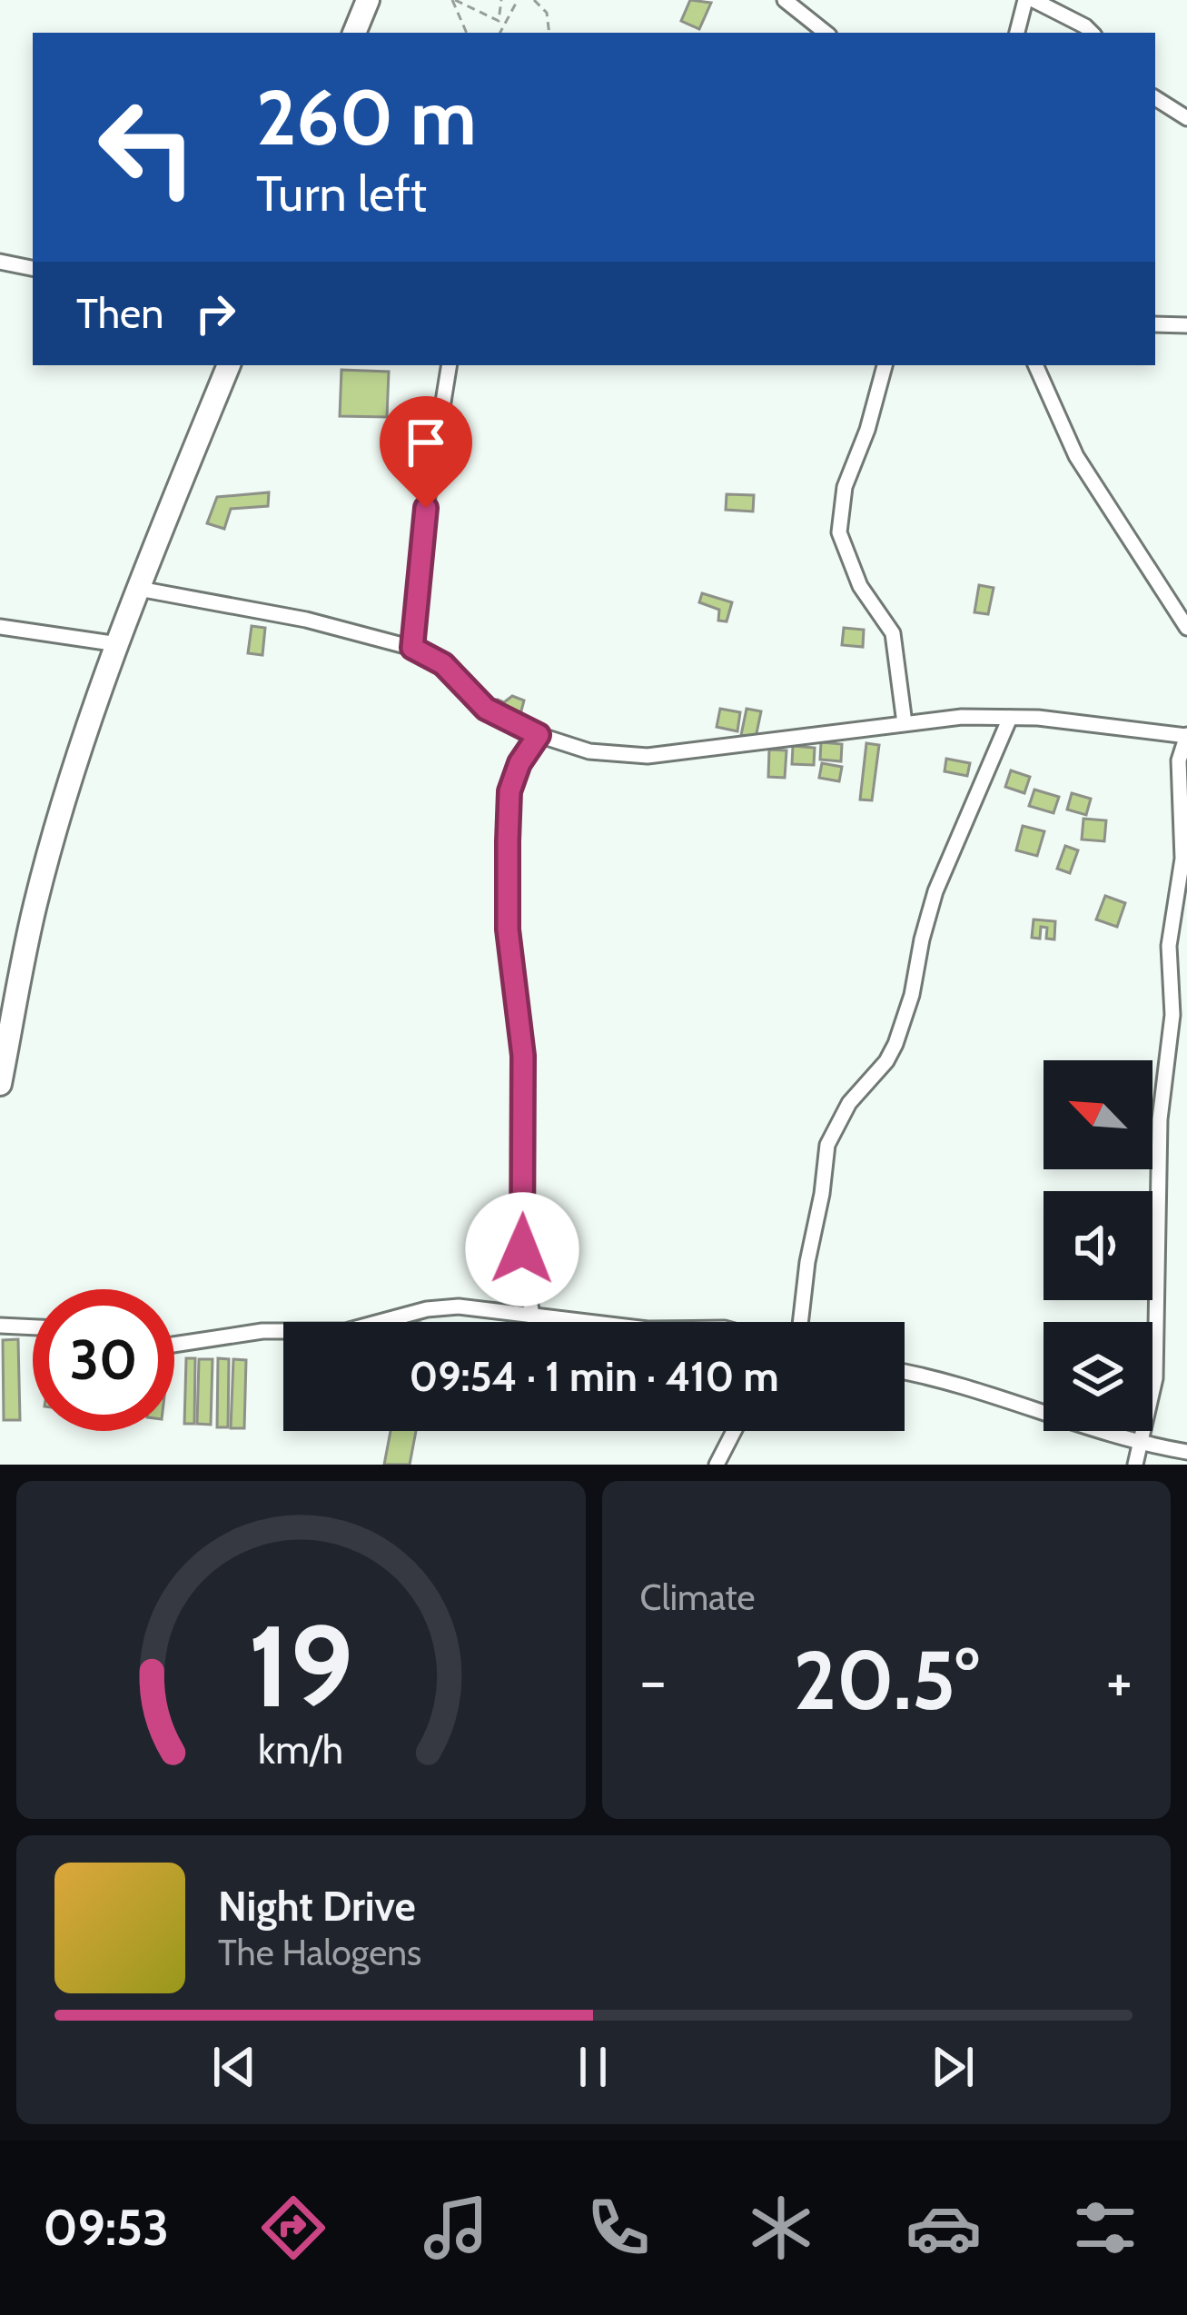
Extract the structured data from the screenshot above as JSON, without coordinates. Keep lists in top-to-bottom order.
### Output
{
  "north": "top left",
  "page": {
    "turn": ["260 m", "Turn left"],
    "then": "Then",
    "limit": "30",
    "trip": "09:54 · 1 min · 410 m",
    "tile": "Climate",
    "heat": ["−", "20.5°", "+"],
    "song": ["Night Drive", "The Halogens"],
    "tabs": "09:53",
    "gauge": ["19", "km/h"]
  }
}
